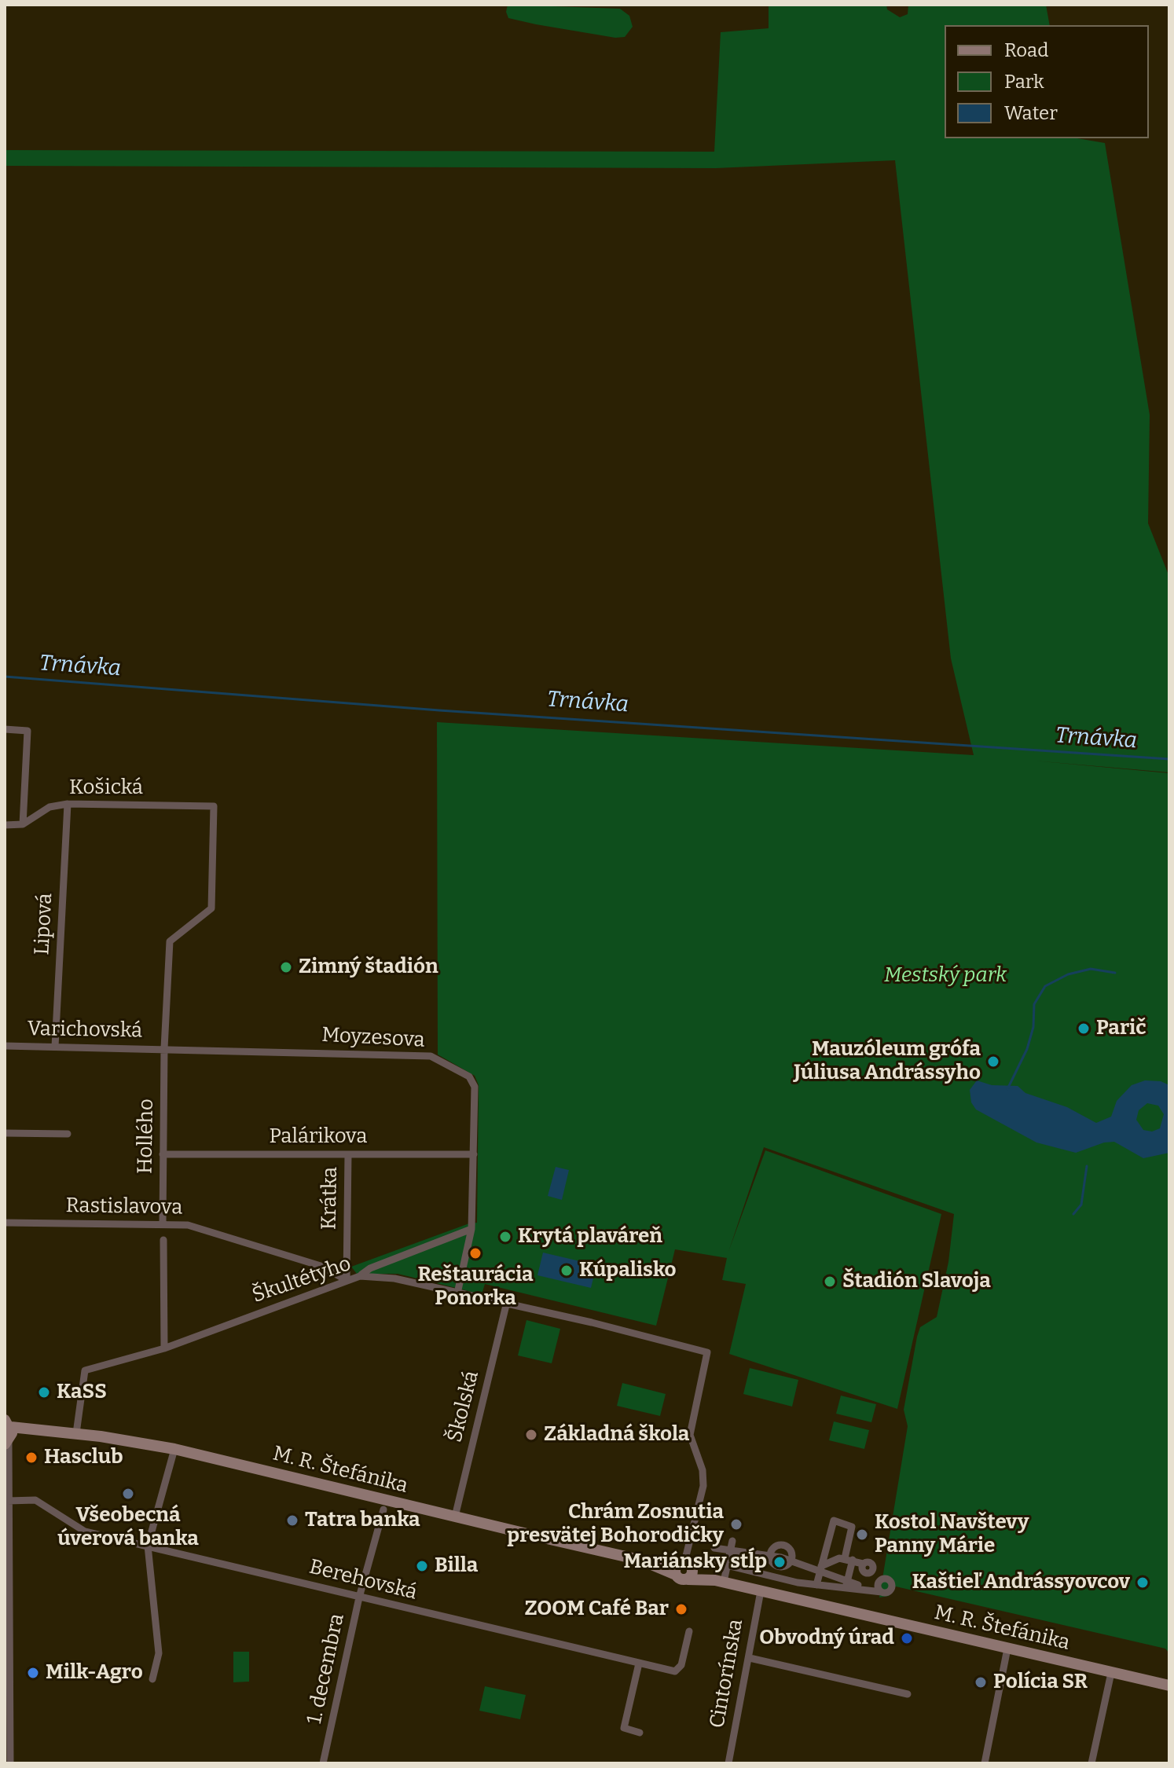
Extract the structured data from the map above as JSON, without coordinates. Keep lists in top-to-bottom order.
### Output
{
  "streets": {
    "street": [
      "Košická",
      "Lipová",
      "Varichovská",
      "Moyzesova",
      "Hollého",
      "Palárikova",
      "Krátka",
      "Rastislavova",
      "Škultétyho",
      "Školská",
      "M. R. Štefánika",
      "Berehovská",
      "1. decembra",
      "Cintorínska"
    ]
  },
  "crossings": [
    ["Košická", "Lipová"],
    ["Košická", "Hollého"],
    ["Lipová", "Varichovská"],
    ["Varichovská", "Moyzesova"],
    ["Varichovská", "Hollého"],
    ["Moyzesova", "Hollého"],
    ["Moyzesova", "Palárikova"],
    ["Moyzesova", "Škultétyho"],
    ["Hollého", "Palárikova"],
    ["Hollého", "Rastislavova"],
    ["Palárikova", "Krátka"],
    ["Krátka", "Rastislavova"],
    ["Krátka", "Škultétyho"],
    ["Rastislavova", "Škultétyho"],
    ["Škultétyho", "Školská"],
    ["Škultétyho", "M. R. Štefánika"],
    ["Školská", "M. R. Štefánika"],
    ["M. R. Štefánika", "Cintorínska"],
    ["Berehovská", "1. decembra"]
  ],
  "water": ["Trnávka"],
  "parks": ["Mestský park"],
  "places": [
    "Zimný štadión",
    "Parič",
    "Mauzóleum grófa Júliusa Andrássyho",
    "Krytá plaváreň",
    "Reštaurácia Ponorka",
    "Kúpalisko",
    "Štadión Slavoja",
    "KaSS",
    "Základná škola",
    "Hasclub",
    "Všeobecná úverová banka",
    "Tatra banka",
    "Chrám Zosnutia presvätej Bohorodičky",
    "Kostol Navštevy Panny Márie",
    "Mariánsky stĺp",
    "Billa",
    "Kaštieľ Andrássyovcov",
    "ZOOM Café Bar",
    "Obvodný úrad",
    "Milk-Agro",
    "Polícia SR"
  ],
  "legend": ["Road", "Park", "Water"]
}
